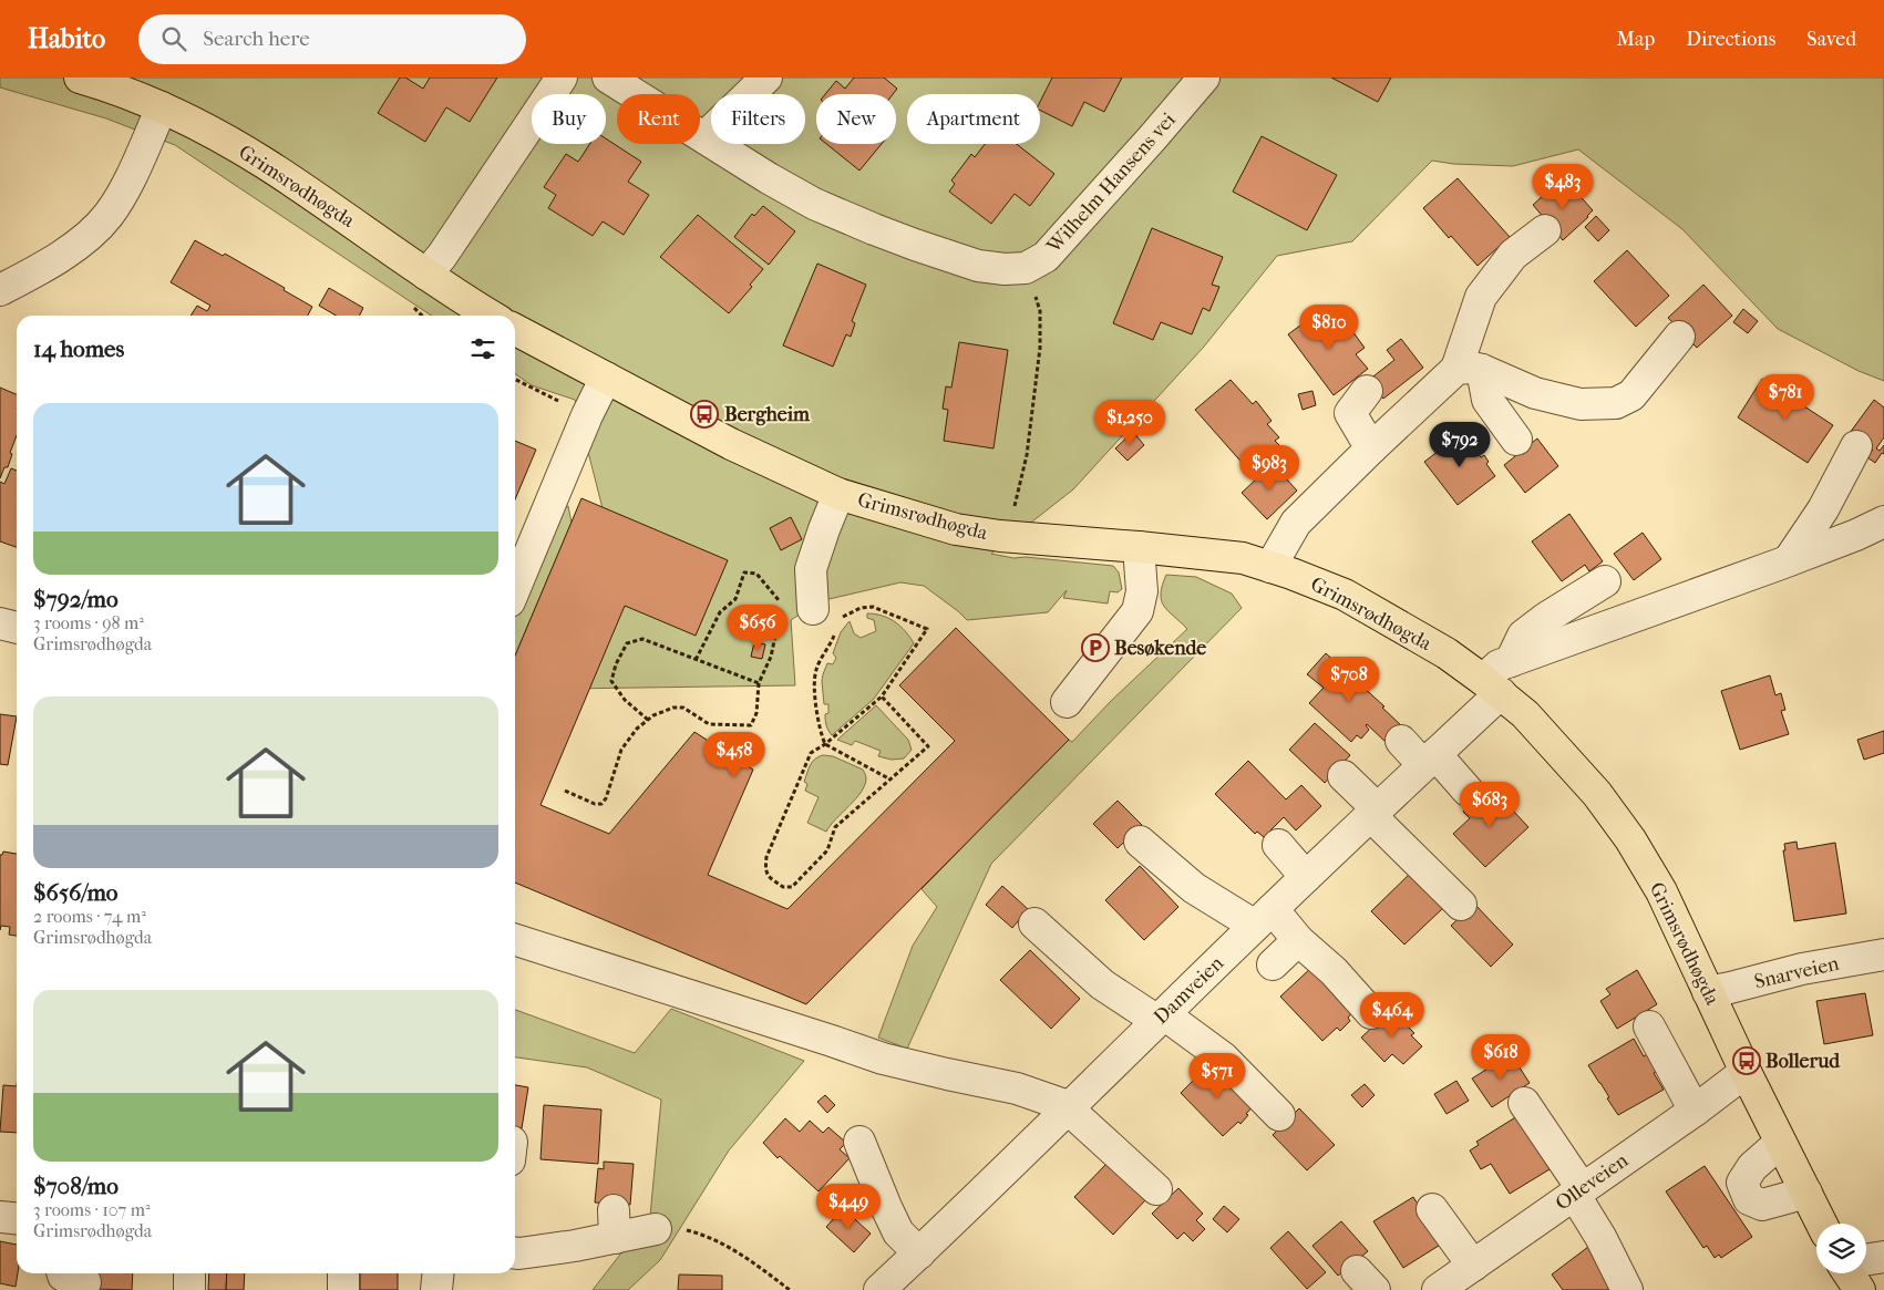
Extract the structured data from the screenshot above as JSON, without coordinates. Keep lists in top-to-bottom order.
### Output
{
  "streets": {
    "main road": ["Grimsrødhøgda"],
    "street": [
      "Wilhelm Hansens vei",
      "Snarveien",
      "Damveien",
      "Olleveien"
    ]
  },
  "crossings": [
    ["Grimsrødhøgda", "Snarveien"],
    ["Grimsrødhøgda", "Damveien"],
    ["Grimsrødhøgda", "Olleveien"]
  ],
  "places": {
    "bus stop": ["Bergheim", "Bollerud"],
    "parking": ["Besøkende"]
  },
  "page": {
    "header": "Habito",
    "search": "Search here",
    "nav": ["Map", "Directions", "Saved"],
    "chip": [
      "Buy",
      "Rent",
      "Filters",
      "New",
      "Apartment"
    ],
    "price": [
      "$483",
      "$810",
      "$781",
      "$1,250",
      "$792",
      "$983",
      "$656",
      "$708",
      "$458",
      "$683",
      "$464",
      "$618",
      "$571",
      "$449"
    ],
    "heading": "14 homes",
    "list": [
      {
        "name": "$792/mo",
        "note": "3 rooms · 98 m² · Grimsrødhøgda"
      },
      {
        "name": "$656/mo",
        "note": "2 rooms · 74 m² · Grimsrødhøgda"
      },
      {
        "name": "$708/mo",
        "note": "3 rooms · 107 m² · Grimsrødhøgda"
      }
    ]
  }
}
